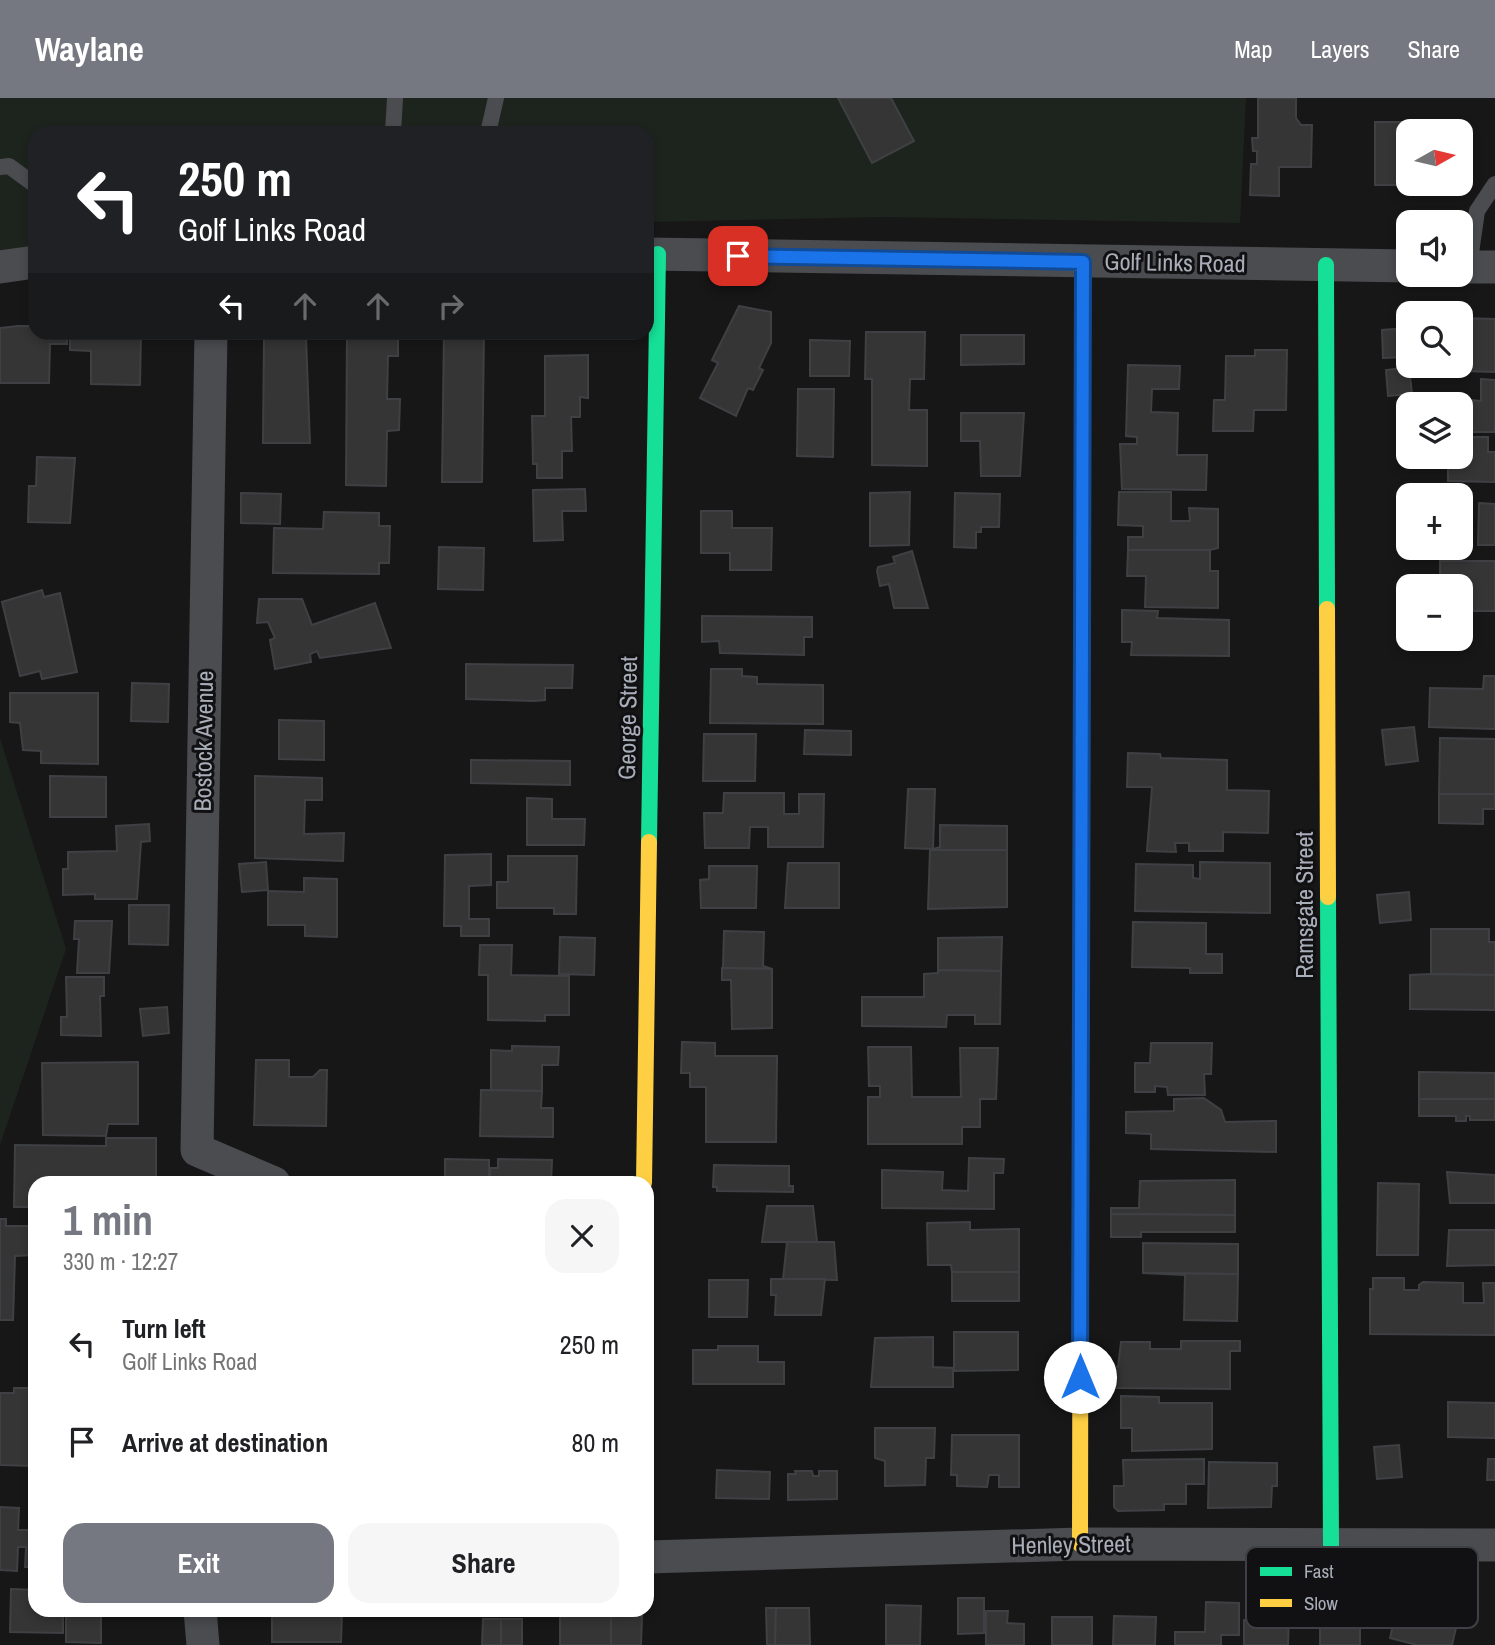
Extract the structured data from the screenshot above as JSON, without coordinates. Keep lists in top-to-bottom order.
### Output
{
  "streets": {
    "street": [
      "Golf Links Road",
      "George Street",
      "Bostock Avenue",
      "Ramsgate Street",
      "Henley Street"
    ]
  },
  "crossings": [
    ["Golf Links Road", "Ramsgate Street"],
    ["Ramsgate Street", "Henley Street"]
  ],
  "legend": ["Fast", "Slow"],
  "north": "right",
  "page": {
    "header": "Waylane",
    "nav": ["Map", "Layers", "Share"],
    "map_buttons": ["+", "−"],
    "turn": ["250 m", "Golf Links Road"],
    "heading": ["1 min", "330 m · 12:27"],
    "list": [
      {
        "name": "Turn left",
        "note": "Golf Links Road",
        "value": "250 m"
      },
      {
        "name": "Arrive at destination",
        "value": "80 m"
      }
    ],
    "buttons": ["Exit", "Share"]
  }
}
